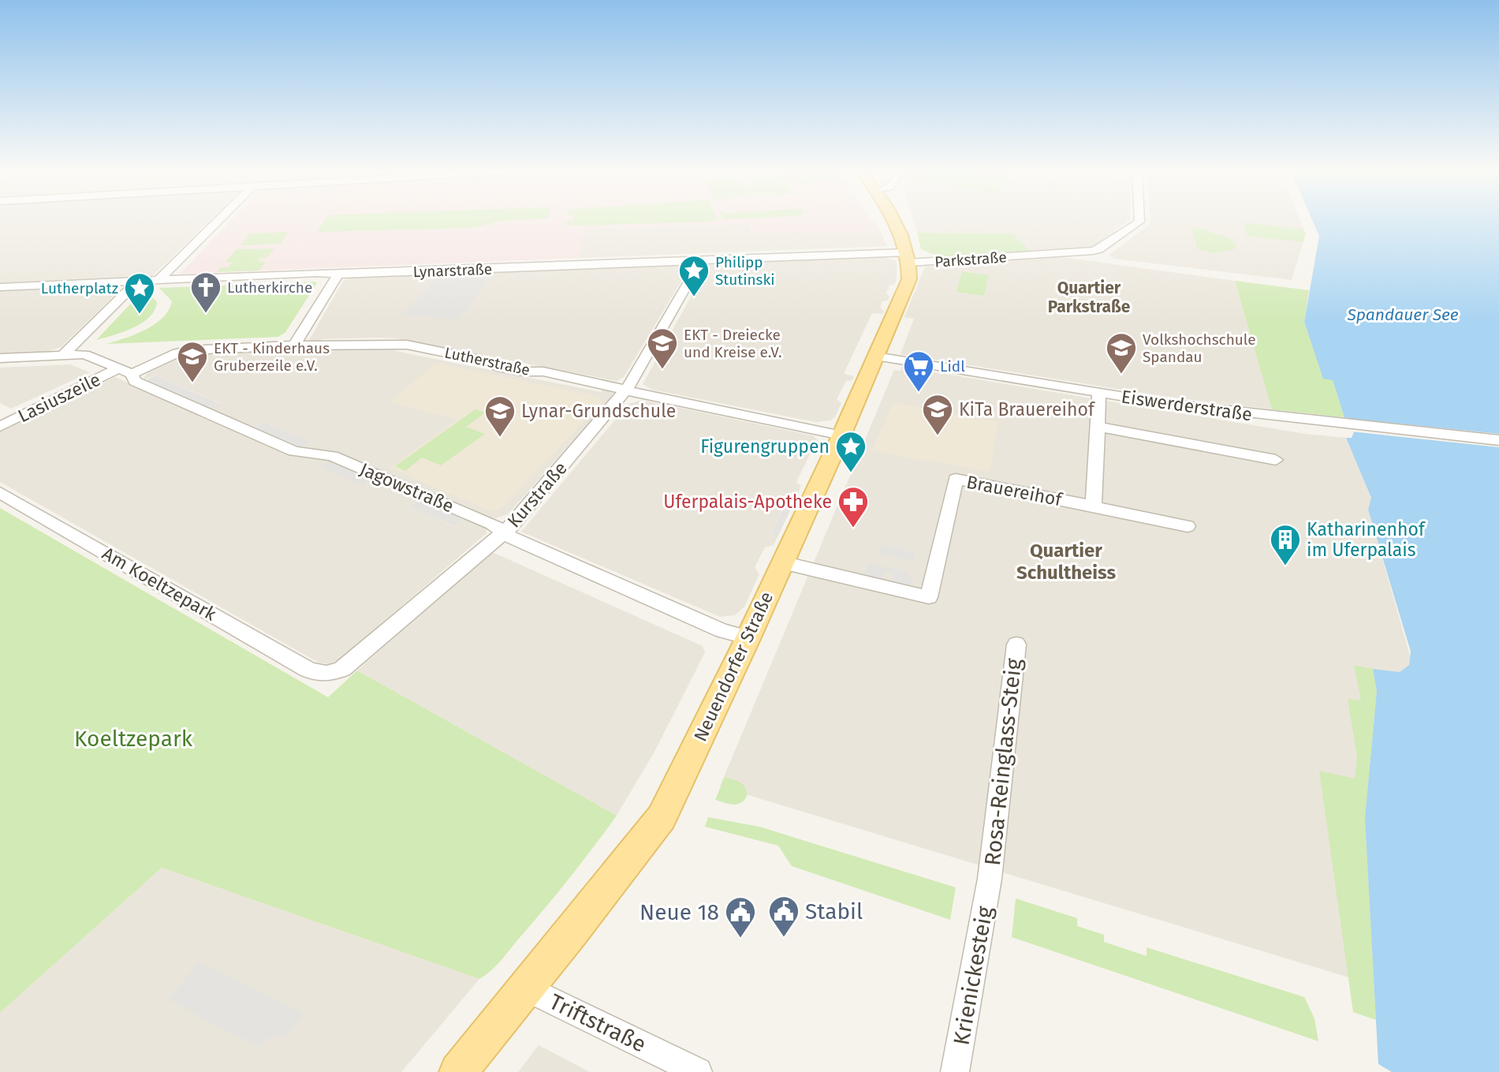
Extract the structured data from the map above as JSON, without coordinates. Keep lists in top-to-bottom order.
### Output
{
  "streets": {
    "main road": ["Neuendorfer Straße"],
    "street": [
      "Parkstraße",
      "Lynarstraße",
      "Lutherstraße",
      "Lasiuszeile",
      "Eiswerderstraße",
      "Jagowstraße",
      "Brauereihof",
      "Kurstraße",
      "Am Koeltzepark",
      "Rosa-Reinglass-Steig",
      "Krienickesteig",
      "Triftstraße"
    ]
  },
  "crossings": [
    ["Parkstraße", "Lynarstraße"],
    ["Parkstraße", "Neuendorfer Straße"],
    ["Lynarstraße", "Kurstraße"],
    ["Lynarstraße", "Neuendorfer Straße"],
    ["Lutherstraße", "Lasiuszeile"],
    ["Lutherstraße", "Jagowstraße"],
    ["Lutherstraße", "Kurstraße"],
    ["Lutherstraße", "Neuendorfer Straße"],
    ["Lasiuszeile", "Jagowstraße"],
    ["Eiswerderstraße", "Neuendorfer Straße"],
    ["Jagowstraße", "Kurstraße"],
    ["Jagowstraße", "Neuendorfer Straße"],
    ["Brauereihof", "Neuendorfer Straße"],
    ["Kurstraße", "Am Koeltzepark"],
    ["Neuendorfer Straße", "Triftstraße"],
    ["Rosa-Reinglass-Steig", "Krienickesteig"]
  ],
  "districts": ["Quartier Parkstraße", "Quartier Schultheiss"],
  "water": ["Spandauer See"],
  "parks": ["Koeltzepark"],
  "places": {
    "place": ["Philipp Stutinski", "Lutherplatz", "Figurengruppen"],
    "church": ["Lutherkirche"],
    "school or university": [
      "EKT - Dreiecke und Kreise e.V.",
      "Volkshochschule Spandau",
      "EKT - Kinderhaus Gruberzeile e.V.",
      "KiTa Brauereihof",
      "Lynar-Grundschule"
    ],
    "supermarket": ["Lidl"],
    "pharmacy": ["Uferpalais-Apotheke"],
    "building": ["Katharinenhof im Uferpalais"],
    "public building": ["Stabil", "Neue 18"]
  }
}
